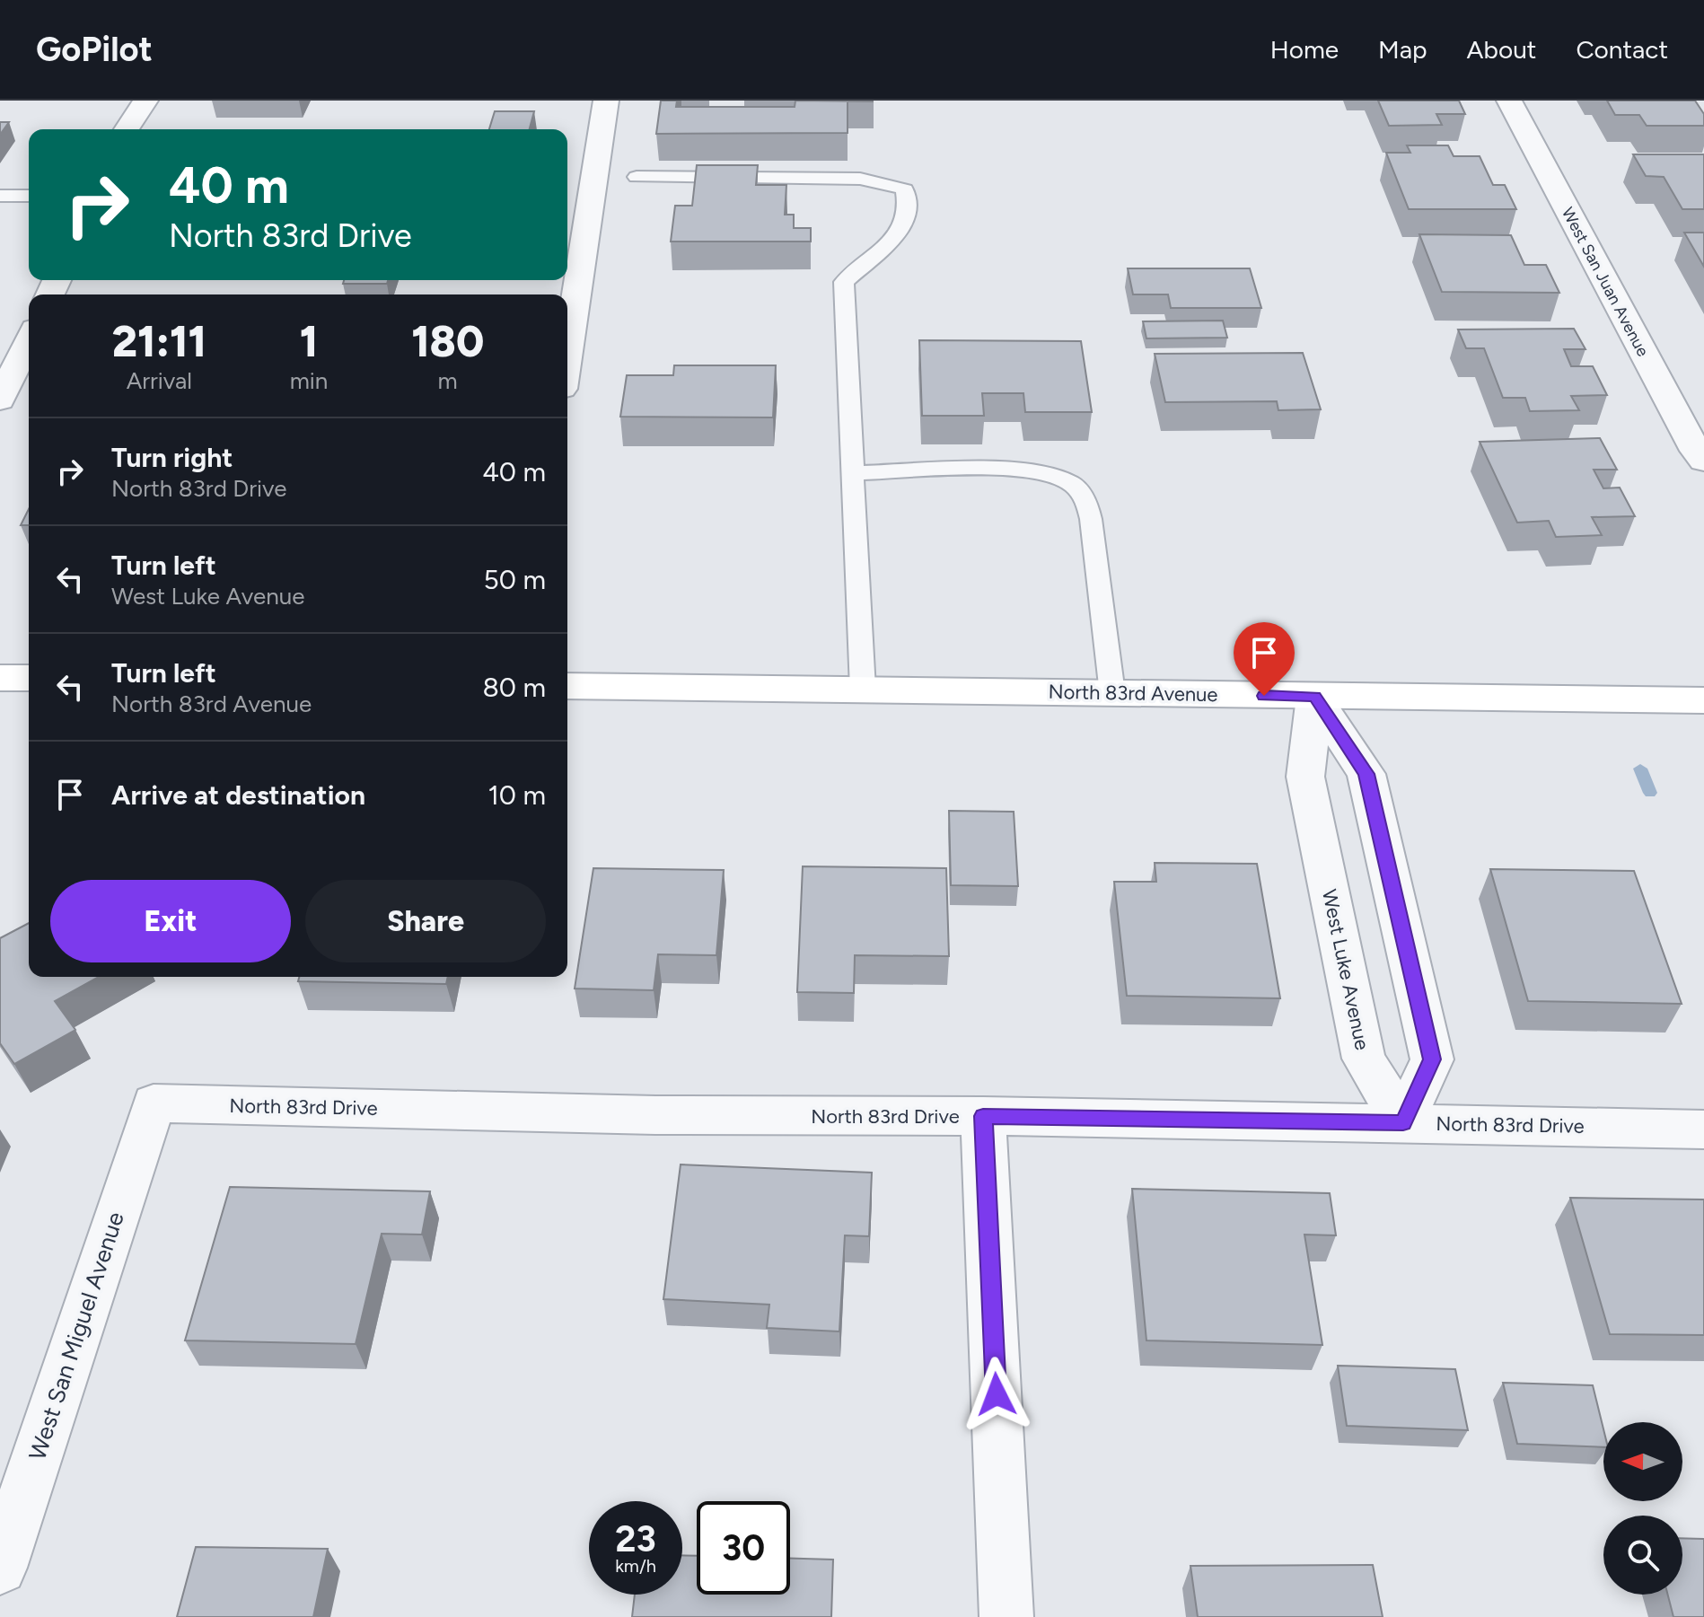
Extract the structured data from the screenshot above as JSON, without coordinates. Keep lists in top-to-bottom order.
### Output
{
  "streets": {
    "main road": ["North 83rd Avenue"],
    "street": [
      "West San Juan Avenue",
      "West Luke Avenue",
      "North 83rd Drive",
      "West San Miguel Avenue"
    ]
  },
  "crossings": [
    ["North 83rd Avenue", "West Luke Avenue"],
    ["West Luke Avenue", "North 83rd Drive"],
    ["North 83rd Drive", "West San Miguel Avenue"]
  ],
  "north": "left",
  "page": {
    "header": "GoPilot",
    "nav": [
      "Home",
      "Map",
      "About",
      "Contact"
    ],
    "turn": ["40 m", "North 83rd Drive"],
    "eta": [
      "21:11",
      "Arrival",
      "1",
      "min",
      "180",
      "m"
    ],
    "list": [
      {
        "name": "Turn right",
        "note": "North 83rd Drive",
        "value": "40 m"
      },
      {
        "name": "Turn left",
        "note": "West Luke Avenue",
        "value": "50 m"
      },
      {
        "name": "Turn left",
        "note": "North 83rd Avenue",
        "value": "80 m"
      },
      {
        "name": "Arrive at destination",
        "value": "10 m"
      }
    ],
    "buttons": ["Exit", "Share"],
    "speed": "23 km/h",
    "limit": "30"
  }
}
